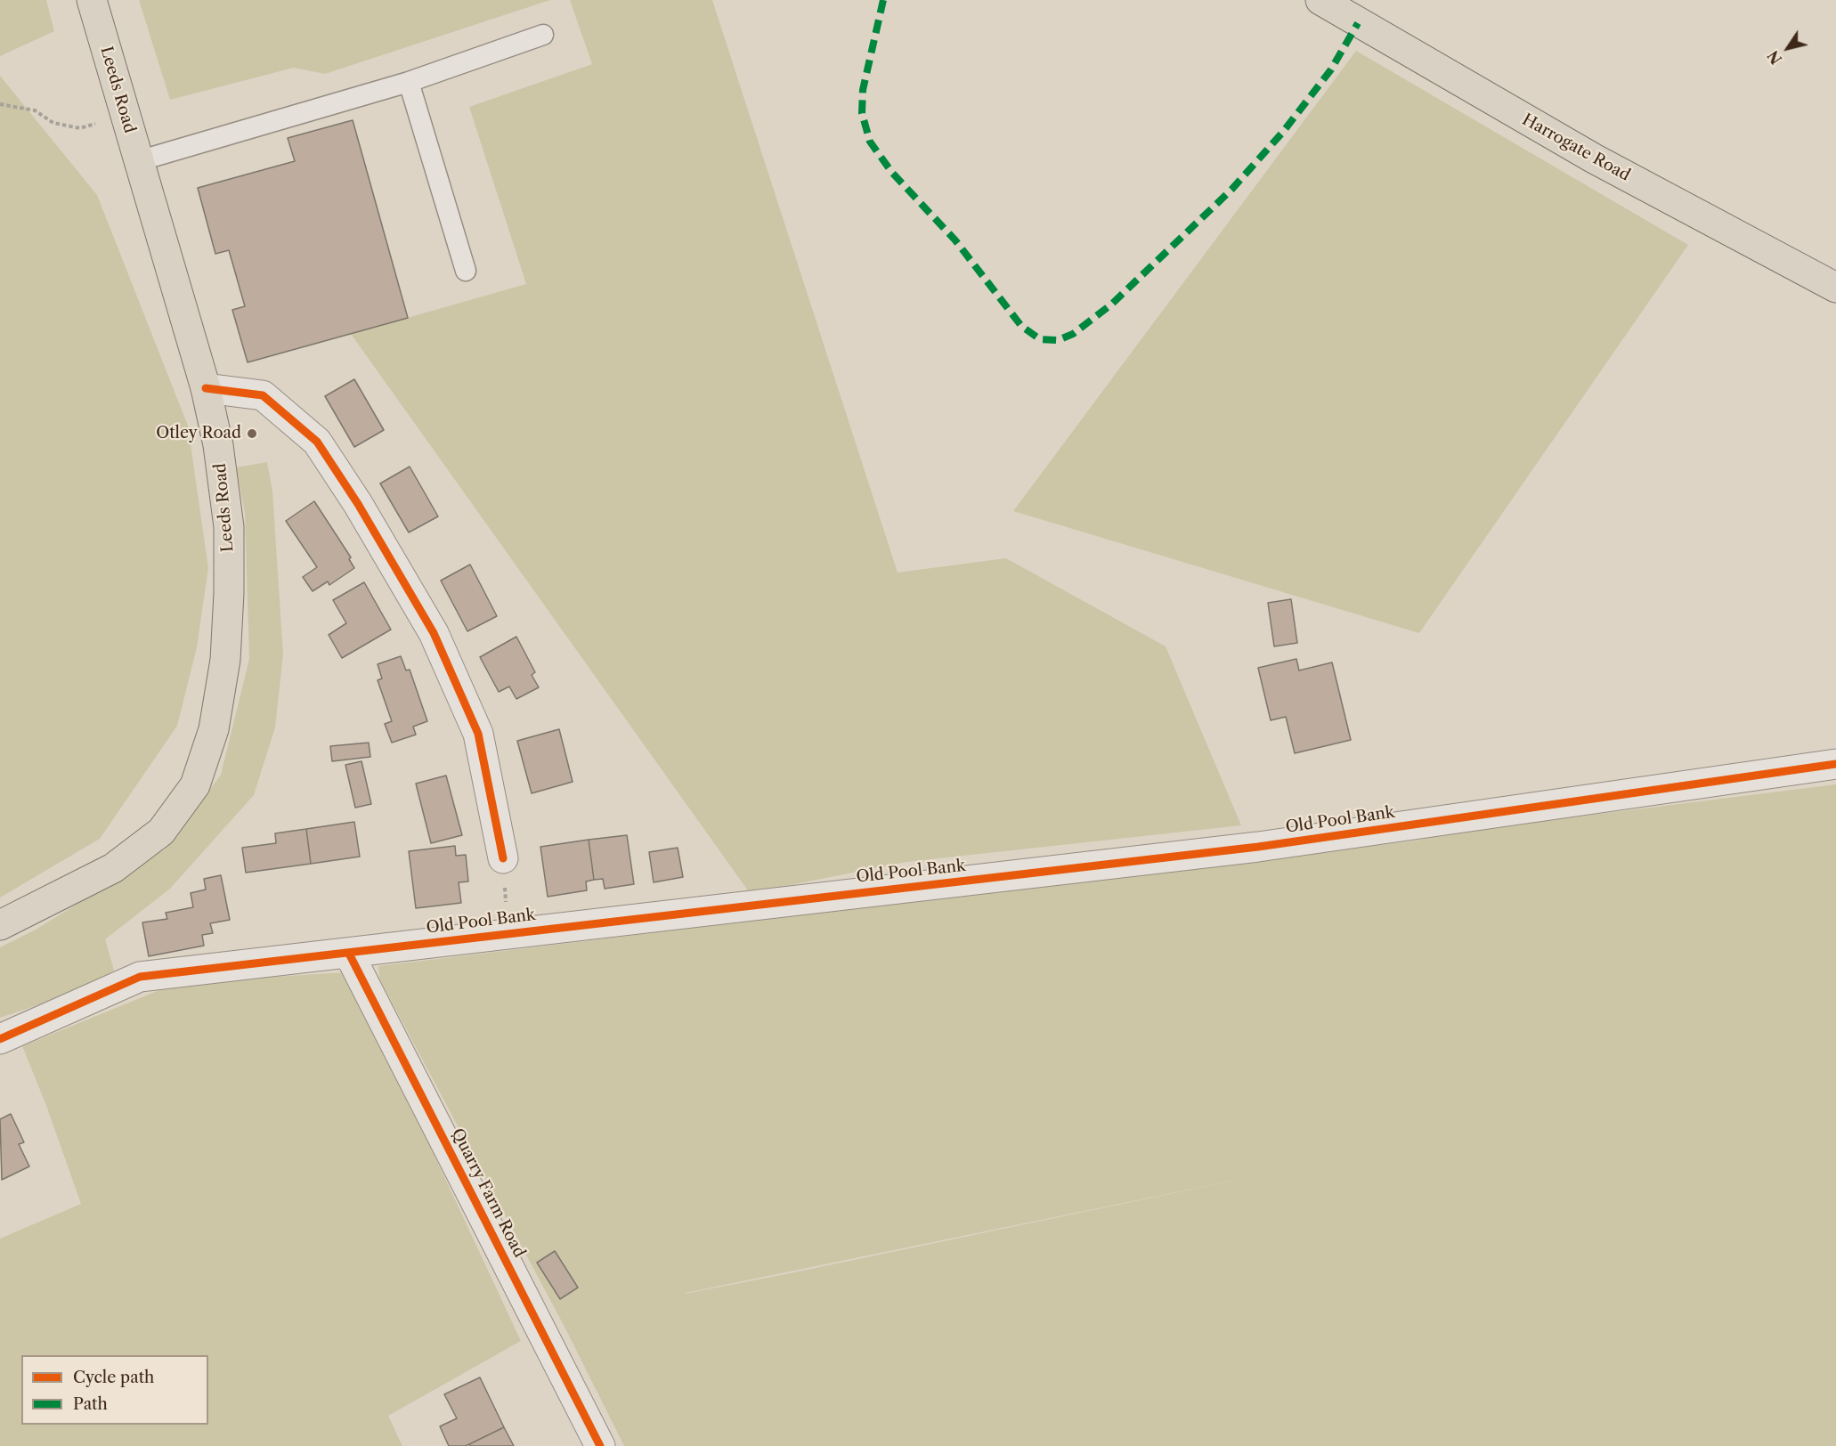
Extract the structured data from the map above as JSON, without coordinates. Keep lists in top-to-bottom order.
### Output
{
  "streets": {
    "highway": ["Leeds Road", "Harrogate Road"],
    "street": ["Old Pool Bank", "Quarry Farm Road"]
  },
  "crossings": [
    ["Old Pool Bank", "Quarry Farm Road"]
  ],
  "places": ["Otley Road"],
  "legend": ["Cycle path", "Path"],
  "north": "bottom left"
}
